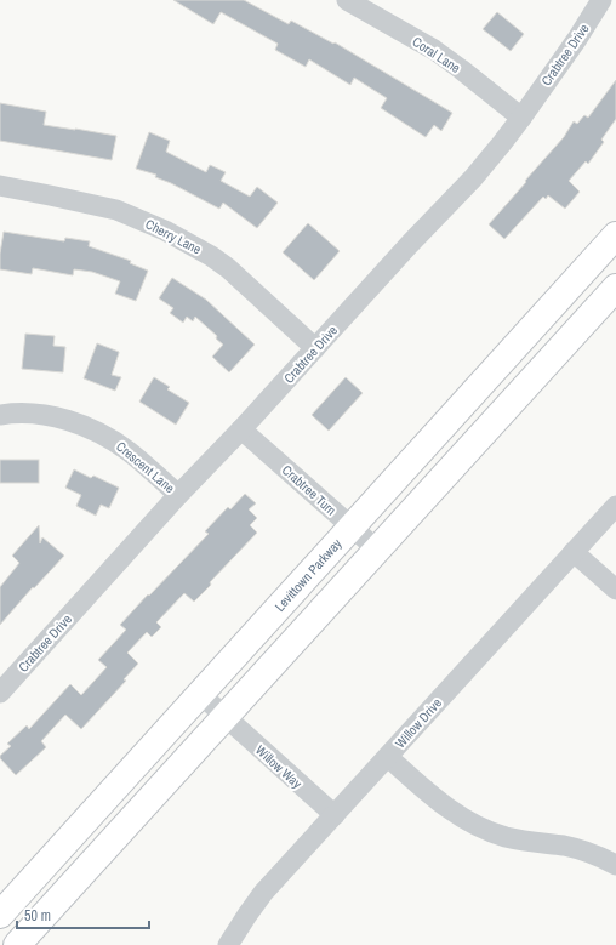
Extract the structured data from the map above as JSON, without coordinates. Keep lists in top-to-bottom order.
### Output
{
  "streets": {
    "main road": ["Levittown Parkway"],
    "street": [
      "Coral Lane",
      "Crabtree Drive",
      "Cherry Lane",
      "Crescent Lane",
      "Crabtree Turn",
      "Willow Drive",
      "Willow Way"
    ]
  },
  "crossings": [
    ["Coral Lane", "Crabtree Drive"],
    ["Crabtree Drive", "Cherry Lane"],
    ["Crabtree Drive", "Crescent Lane"],
    ["Crabtree Drive", "Crabtree Turn"],
    ["Crabtree Turn", "Levittown Parkway"],
    ["Levittown Parkway", "Willow Way"],
    ["Willow Drive", "Willow Way"]
  ],
  "scale_bar": "50 m"
}
